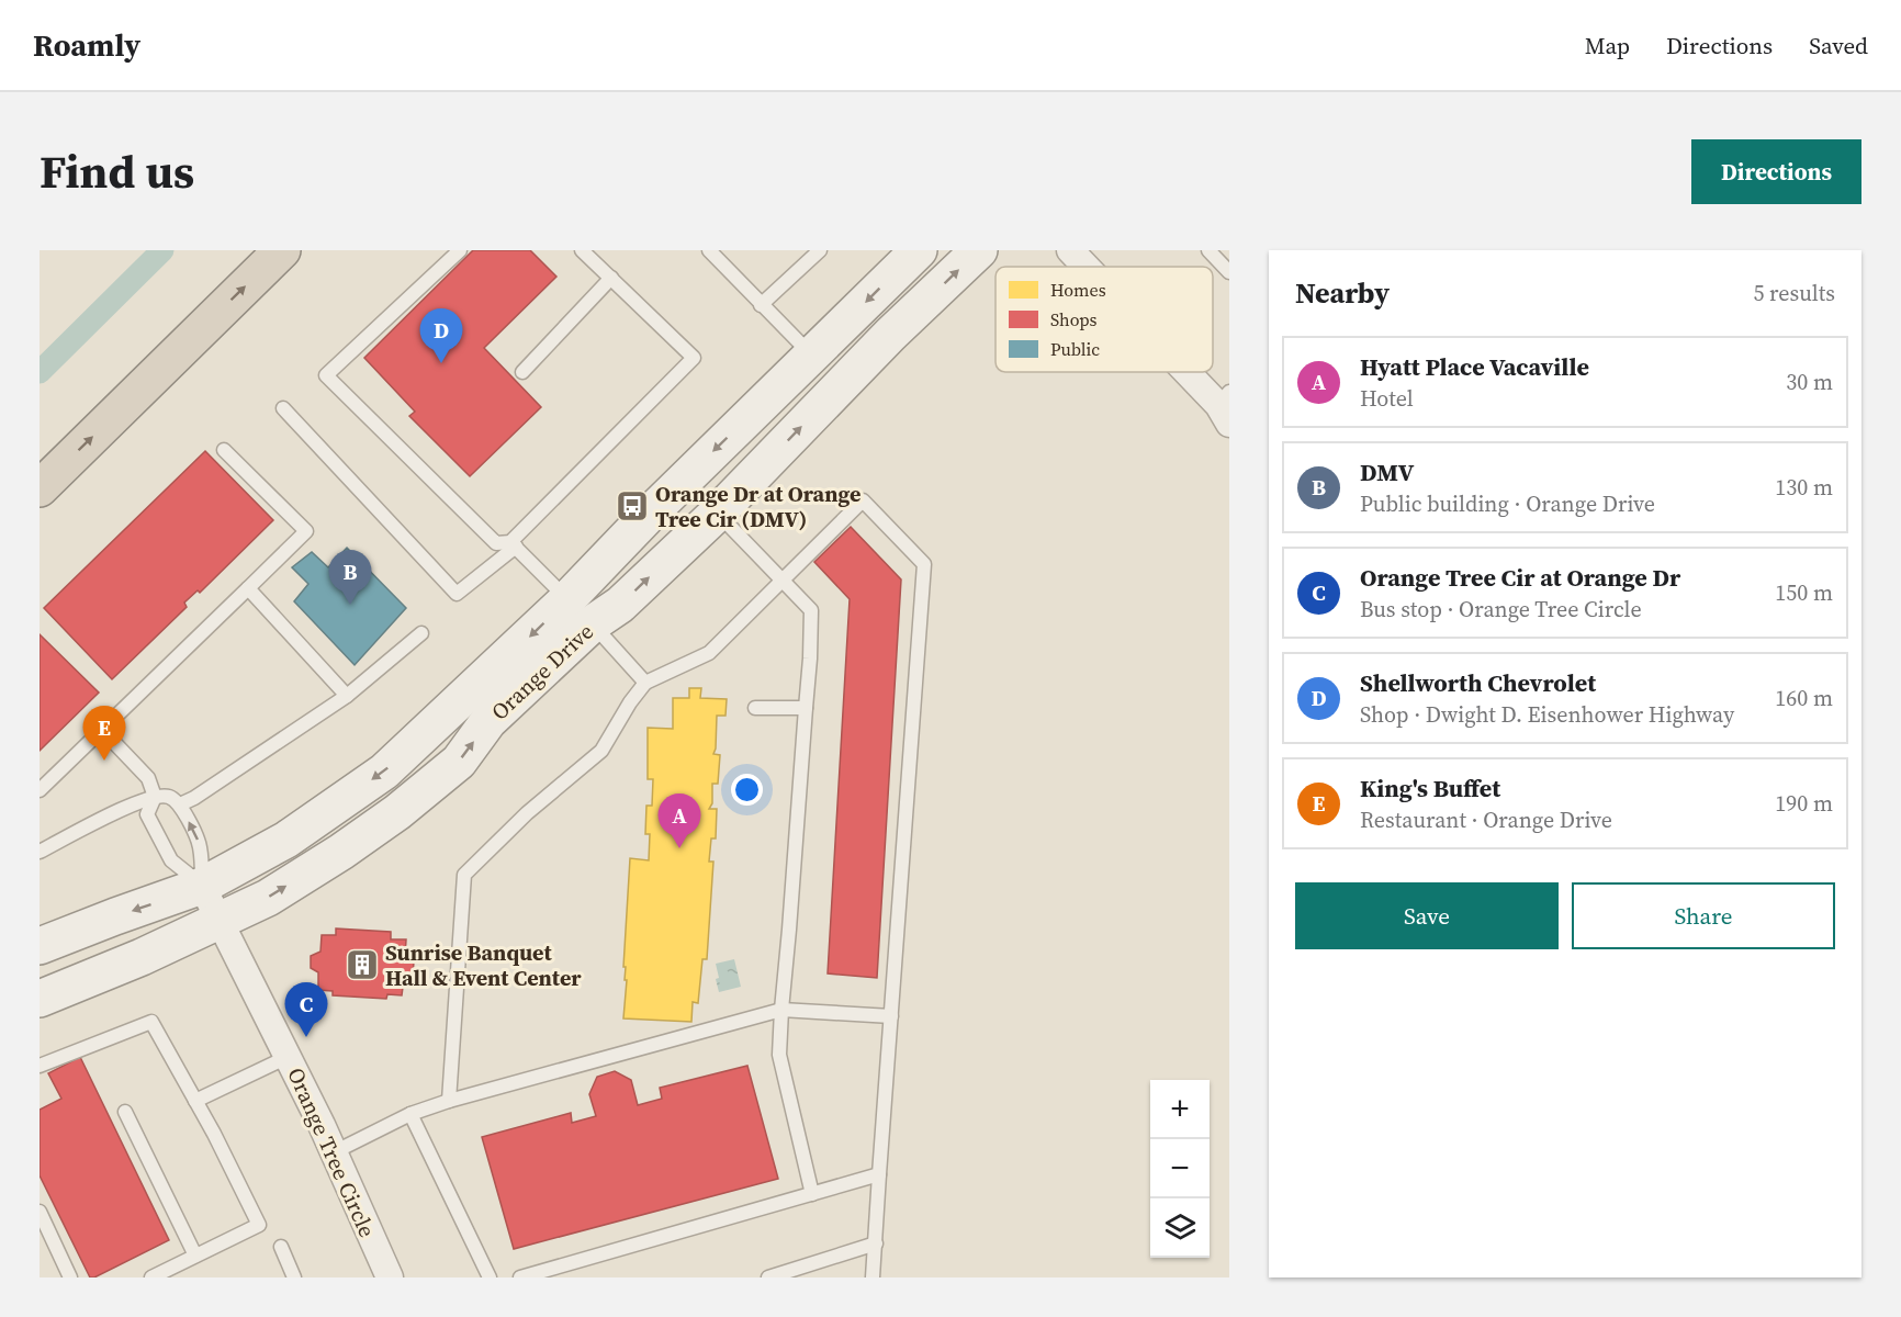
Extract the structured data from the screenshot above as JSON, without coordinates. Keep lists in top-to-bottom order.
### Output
{
  "streets": {
    "street": ["Orange Drive", "Orange Tree Circle"]
  },
  "crossings": [
    ["Orange Drive", "Orange Tree Circle"]
  ],
  "places": {
    "bus stop": ["Orange Dr at Orange Tree Cir (DMV)"],
    "building": ["Sunrise Banquet Hall & Event Center"]
  },
  "legend": ["Homes", "Shops", "Public"],
  "page": {
    "header": "Roamly",
    "nav": ["Map", "Directions", "Saved"],
    "title": "Find us",
    "buttons": [
      "Directions",
      ["Save", "Share"]
    ],
    "heading": ["Nearby", "5 results"],
    "pins": [
      "D",
      "B",
      "E",
      "A",
      "C"
    ],
    "list": [
      {
        "mark": "A",
        "name": "Hyatt Place Vacaville",
        "note": "Hotel",
        "value": "30 m"
      },
      {
        "mark": "B",
        "name": "DMV",
        "note": "Public building · Orange Drive",
        "value": "130 m"
      },
      {
        "mark": "C",
        "name": "Orange Tree Cir at Orange Dr",
        "note": "Bus stop · Orange Tree Circle",
        "value": "150 m"
      },
      {
        "mark": "D",
        "name": "Shellworth Chevrolet",
        "note": "Shop · Dwight D. Eisenhower Highway",
        "value": "160 m"
      },
      {
        "mark": "E",
        "name": "King's Buffet",
        "note": "Restaurant · Orange Drive",
        "value": "190 m"
      }
    ],
    "map_buttons": ["+", "−"]
  }
}
